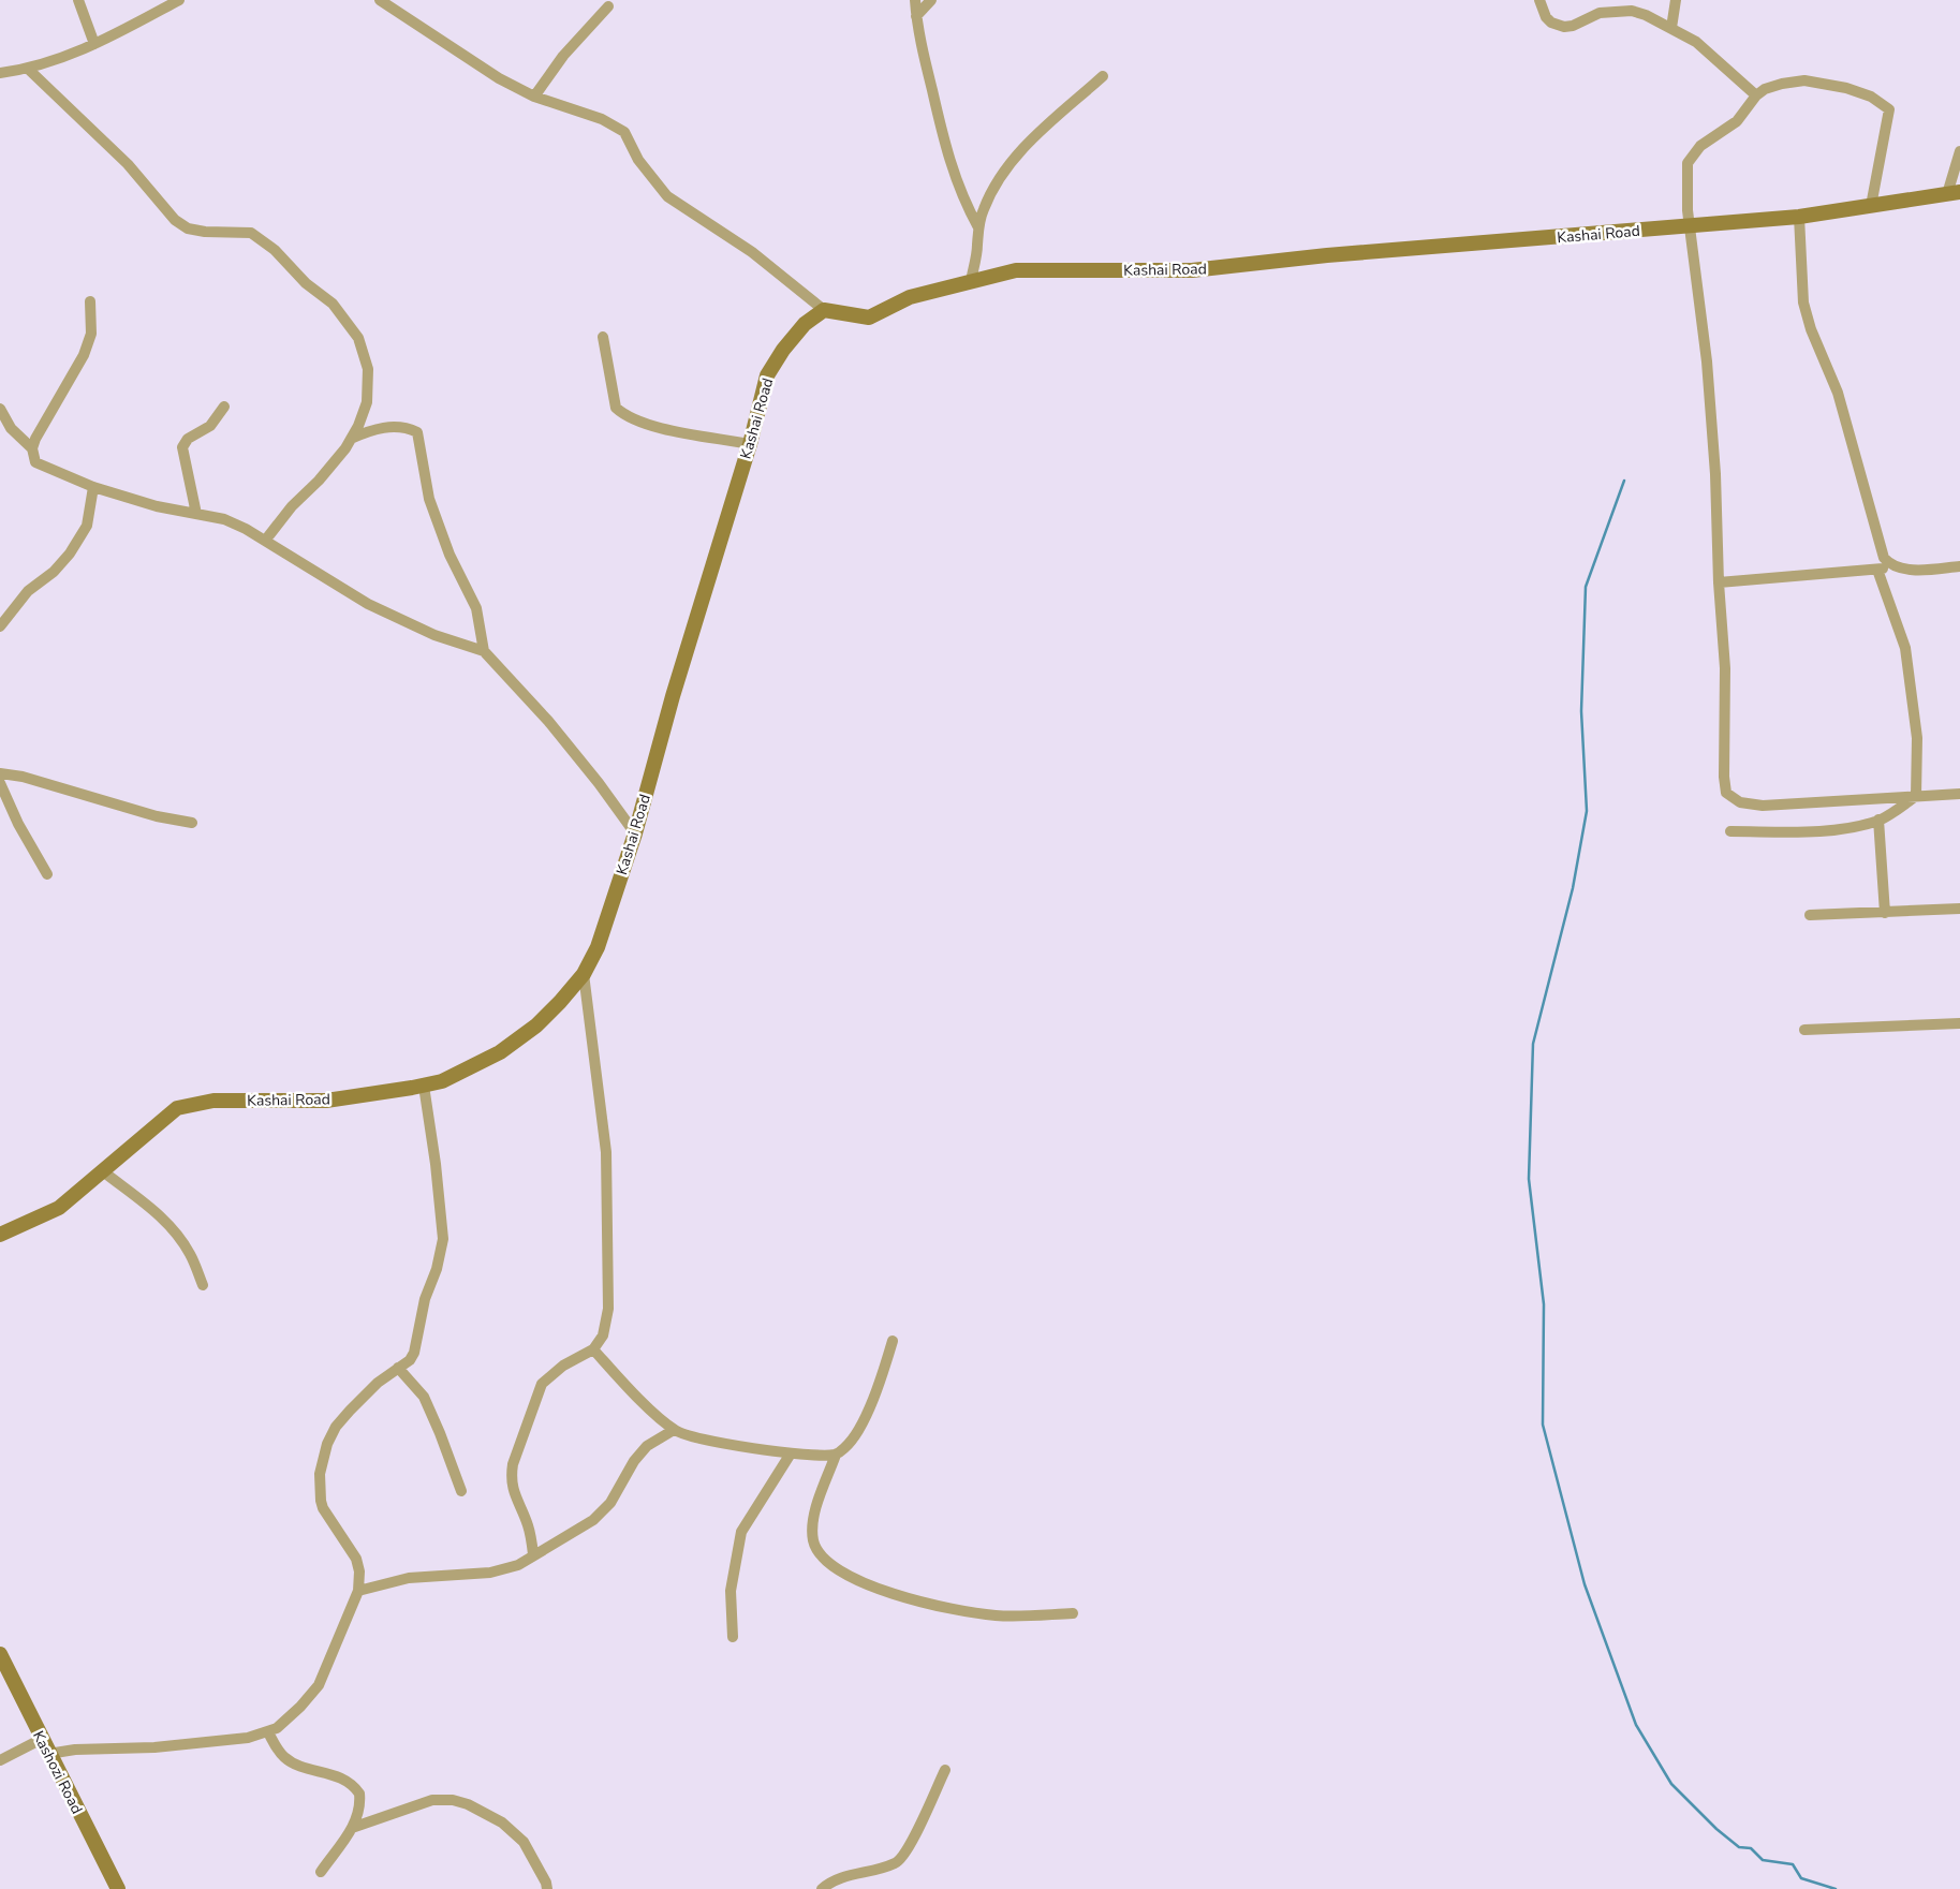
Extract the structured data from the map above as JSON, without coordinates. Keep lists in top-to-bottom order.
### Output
{
  "streets": {
    "street": ["Kashai Road", "Kashozi Road"]
  }
}
